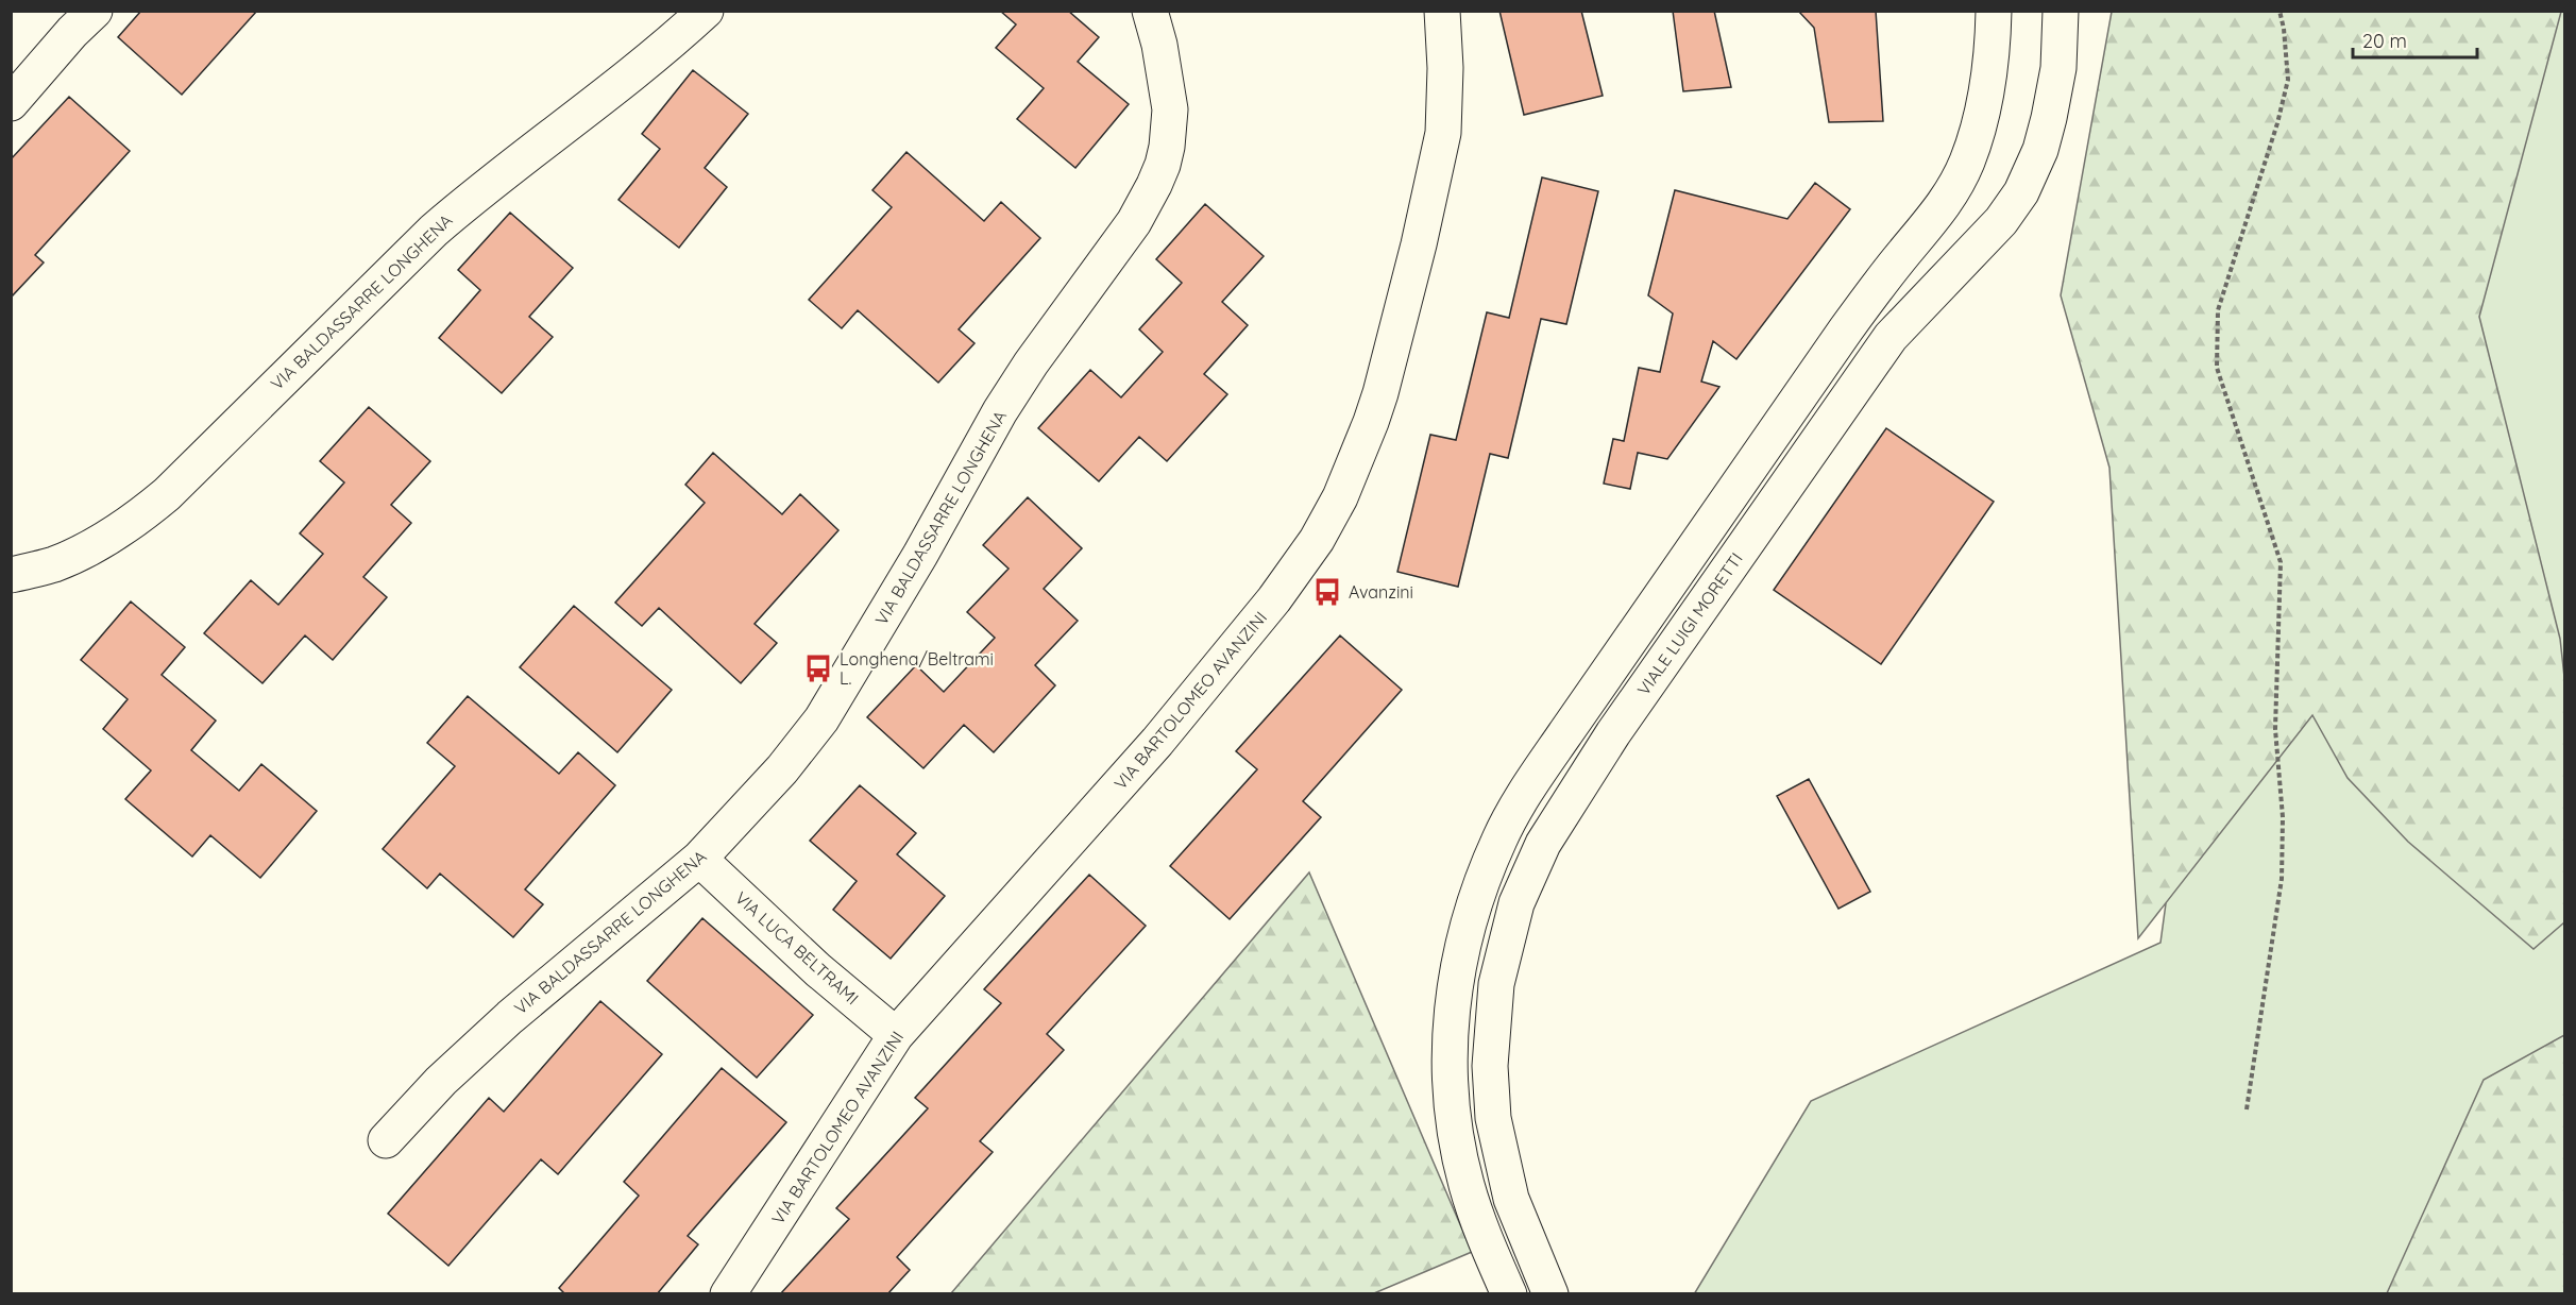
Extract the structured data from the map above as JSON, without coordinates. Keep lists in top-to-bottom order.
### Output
{
  "streets": {
    "street": [
      "VIA BALDASSARRE LONGHENA",
      "VIALE LUIGI MORETTI",
      "VIA BARTOLOMEO AVANZINI",
      "VIA LUCA BELTRAMI"
    ]
  },
  "crossings": [
    ["VIA BALDASSARRE LONGHENA", "VIA LUCA BELTRAMI"],
    ["VIA BARTOLOMEO AVANZINI", "VIA LUCA BELTRAMI"]
  ],
  "places": {
    "bus stop": ["Avanzini", "Longhena/Beltrami L."]
  },
  "scale_bar": "20 m"
}
